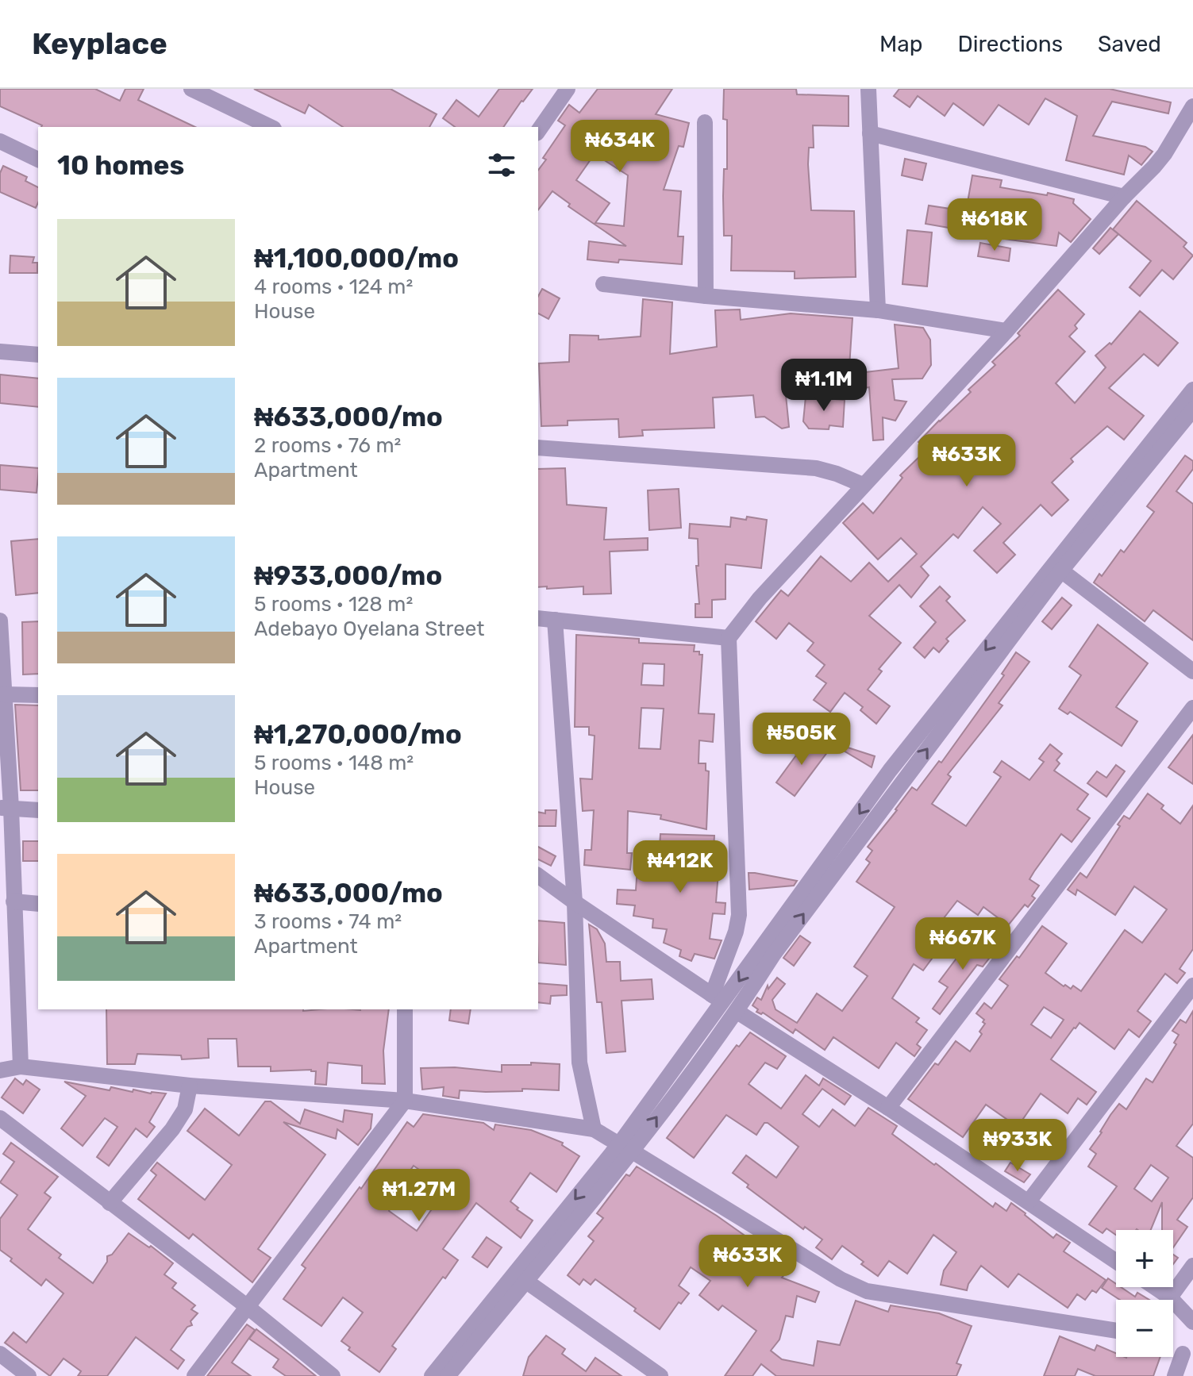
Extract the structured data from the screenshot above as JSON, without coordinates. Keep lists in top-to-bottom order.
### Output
{
  "page": {
    "header": "Keyplace",
    "nav": ["Map", "Directions", "Saved"],
    "price": [
      "₦634K",
      "₦618K",
      "₦1.1M",
      "₦633K",
      "₦505K",
      "₦412K",
      "₦667K",
      "₦933K",
      "₦1.27M",
      "₦633K"
    ],
    "heading": "10 homes",
    "list": [
      {
        "name": "₦1,100,000/mo",
        "note": "4 rooms · 124 m² · House"
      },
      {
        "name": "₦633,000/mo",
        "note": "2 rooms · 76 m² · Apartment"
      },
      {
        "name": "₦933,000/mo",
        "note": "5 rooms · 128 m² · Adebayo Oyelana Street"
      },
      {
        "name": "₦1,270,000/mo",
        "note": "5 rooms · 148 m² · House"
      },
      {
        "name": "₦633,000/mo",
        "note": "3 rooms · 74 m² · Apartment"
      }
    ],
    "map_buttons": ["+", "−"]
  }
}
